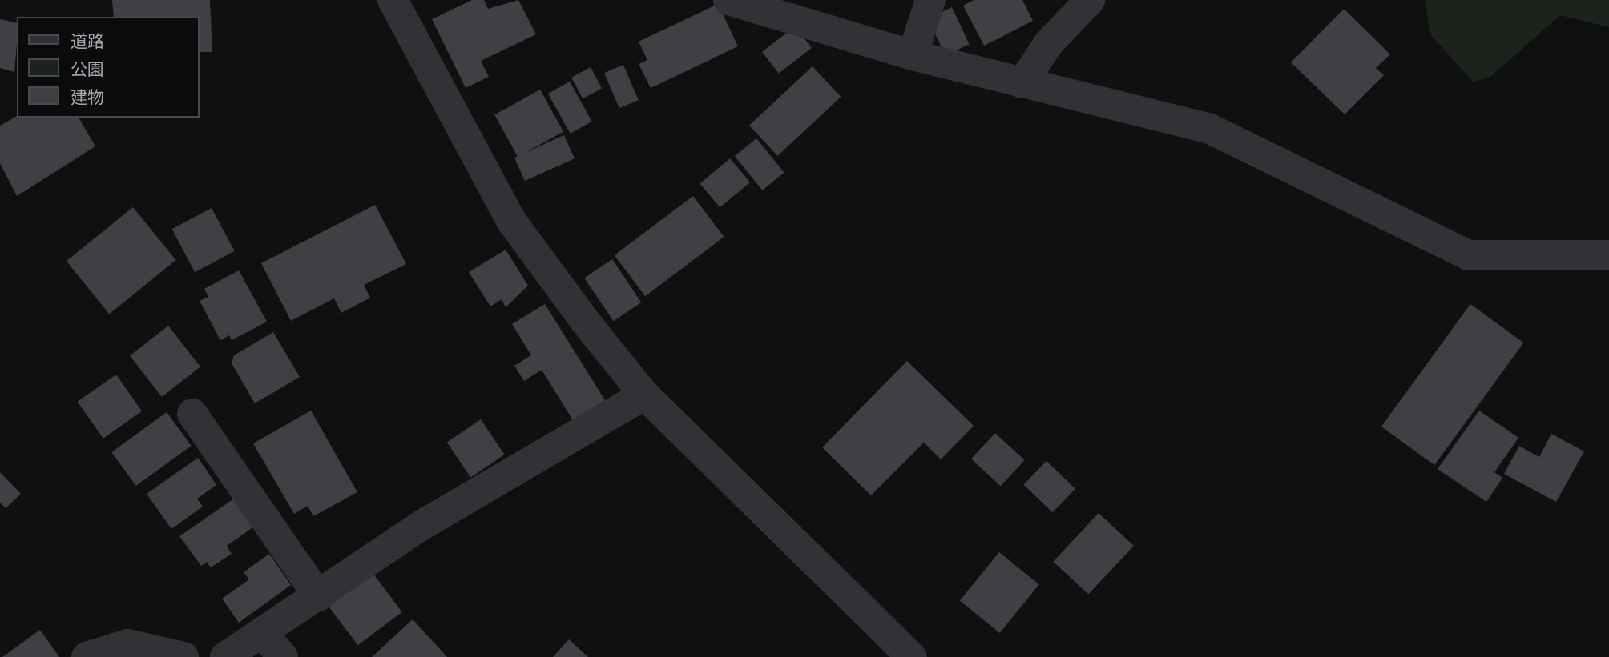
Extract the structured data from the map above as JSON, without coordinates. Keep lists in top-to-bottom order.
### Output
{
  "legend": ["道路", "公園", "建物"]
}
